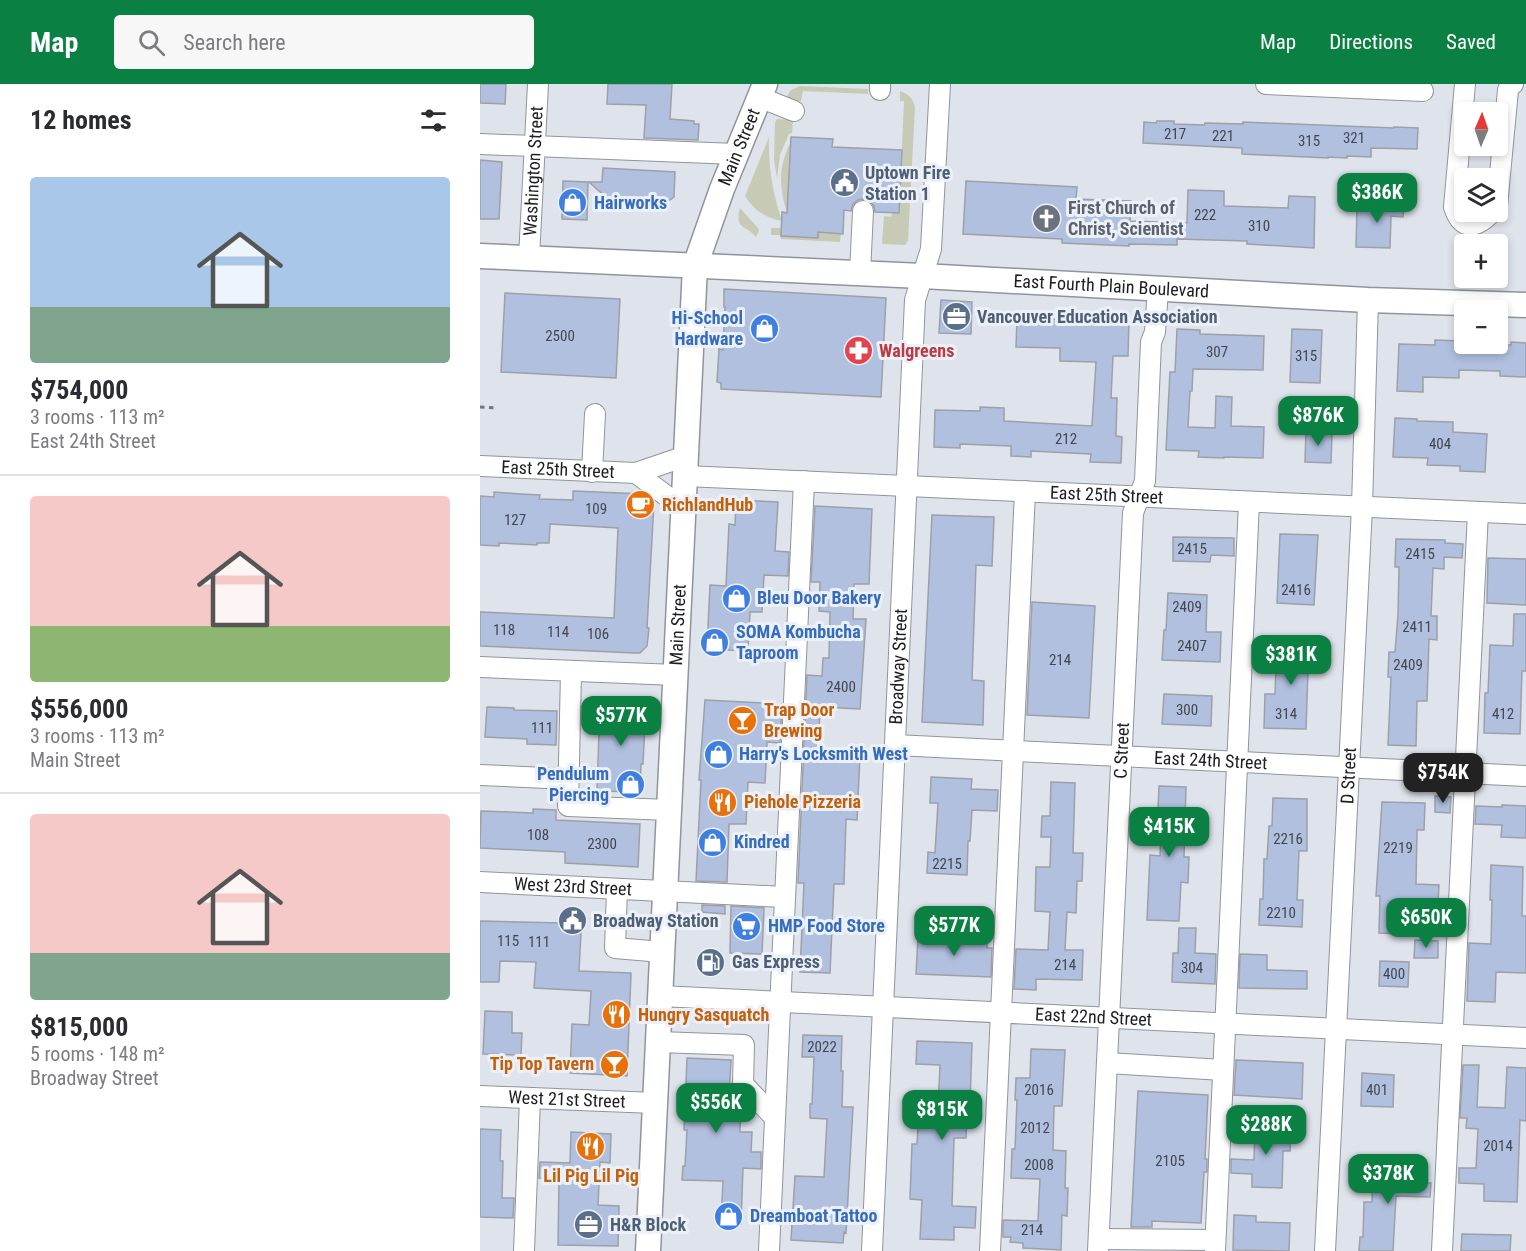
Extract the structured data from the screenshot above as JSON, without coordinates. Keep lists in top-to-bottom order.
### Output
{
  "streets": {
    "main road": ["Main Street", "East Fourth Plain Boulevard"],
    "street": [
      "Washington Street",
      "East 25th Street",
      "Broadway Street",
      "C Street",
      "East 24th Street",
      "D Street",
      "West 23rd Street",
      "East 22nd Street",
      "West 21st Street"
    ]
  },
  "crossings": [
    ["Main Street", "East Fourth Plain Boulevard"],
    ["Main Street", "East 25th Street"],
    ["Main Street", "West 23rd Street"],
    ["Main Street", "East 22nd Street"],
    ["Main Street", "West 21st Street"],
    ["Washington Street", "East Fourth Plain Boulevard"],
    ["East Fourth Plain Boulevard", "Broadway Street"],
    ["East Fourth Plain Boulevard", "C Street"],
    ["East Fourth Plain Boulevard", "D Street"],
    ["East 25th Street", "Broadway Street"],
    ["East 25th Street", "C Street"],
    ["East 25th Street", "D Street"],
    ["Broadway Street", "East 24th Street"],
    ["Broadway Street", "East 22nd Street"],
    ["C Street", "East 24th Street"],
    ["C Street", "East 22nd Street"],
    ["East 24th Street", "D Street"],
    ["D Street", "East 22nd Street"]
  ],
  "places": {
    "public building": ["Uptown Fire Station 1", "Broadway Station"],
    "shop": [
      "Hairworks",
      "Hi-School Hardware",
      "Bleu Door Bakery",
      "SOMA Kombucha Taproom",
      "Harry's Locksmith West",
      "Pendulum Piercing",
      "Kindred",
      "Dreamboat Tattoo"
    ],
    "church": ["First Church of Christ, Scientist"],
    "office": ["Vancouver Education Association", "H&R Block"],
    "pharmacy": ["Walgreens"],
    "cafe": ["RichlandHub"],
    "bar": ["Trap Door Brewing", "Tip Top Tavern"],
    "restaurant": ["Piehole Pizzeria", "Hungry Sasquatch", "Lil Pig Lil Pig"],
    "supermarket": ["HMP Food Store"],
    "fuel station": ["Gas Express"]
  },
  "house_numbers": [
    "217",
    "221",
    "321",
    "315",
    "222",
    "310",
    "2500",
    "307",
    "315",
    "212",
    "404",
    "109",
    "127",
    "2415",
    "2415",
    "2416",
    "2409",
    "2411",
    "118",
    "114",
    "106",
    "2407",
    "214",
    "2409",
    "2400",
    "300",
    "314",
    "412",
    "111",
    "108",
    "2216",
    "2300",
    "2219",
    "2215",
    "2210",
    "115",
    "111",
    "214",
    "304",
    "400",
    "2022",
    "2016",
    "401",
    "2012",
    "2014",
    "2105",
    "2008",
    "214"
  ],
  "north": "top",
  "page": {
    "header": "Map",
    "search": "Search here",
    "nav": ["Map", "Directions", "Saved"],
    "heading": "12 homes",
    "map_buttons": ["+", "−"],
    "list": [
      {
        "name": "$754,000",
        "note": "3 rooms · 113 m² · East 24th Street"
      },
      {
        "name": "$556,000",
        "note": "3 rooms · 113 m² · Main Street"
      },
      {
        "name": "$815,000",
        "note": "5 rooms · 148 m² · Broadway Street"
      }
    ],
    "price": [
      "$386K",
      "$876K",
      "$381K",
      "$577K",
      "$754K",
      "$415K",
      "$650K",
      "$577K",
      "$556K",
      "$815K",
      "$288K",
      "$378K"
    ]
  }
}
